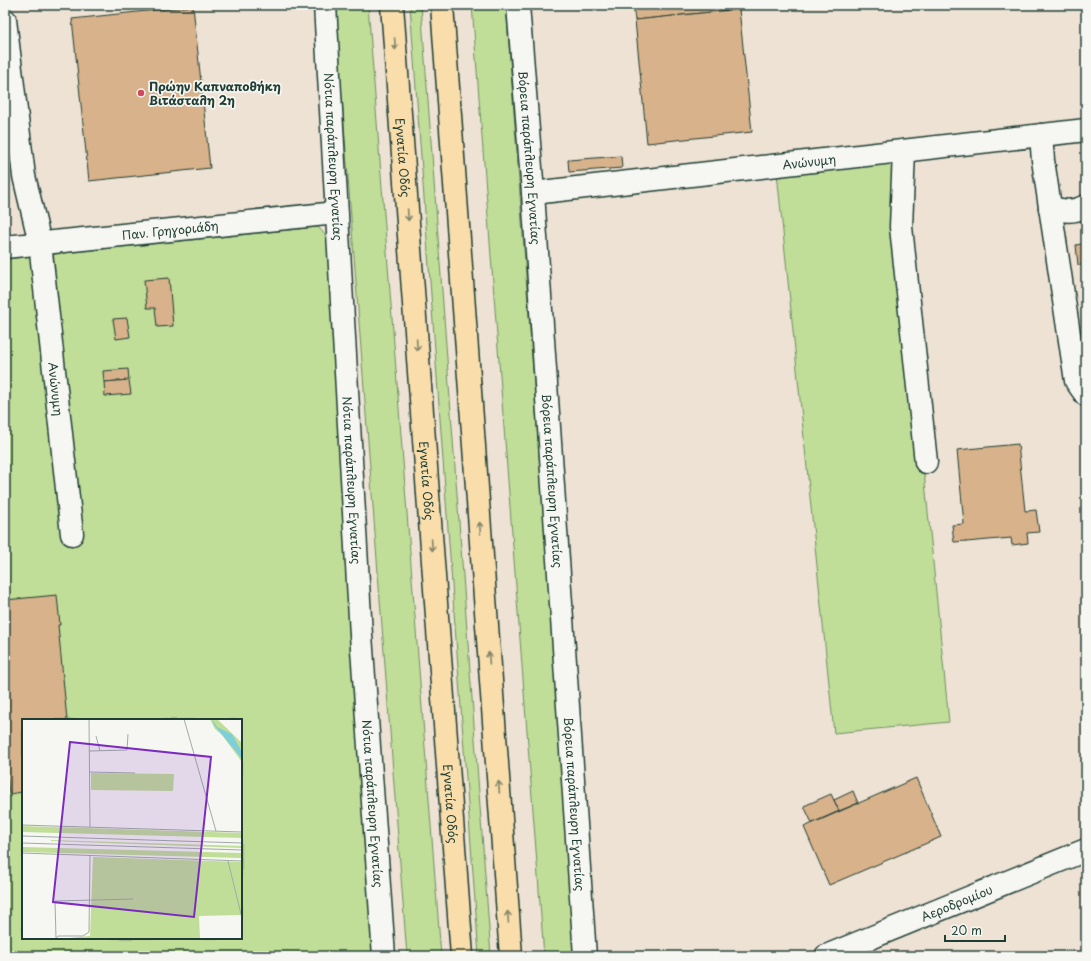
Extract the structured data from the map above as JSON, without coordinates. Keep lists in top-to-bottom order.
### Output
{
  "streets": {
    "highway": ["Εγνατία Οδός"],
    "street": [
      "Νότια παράπλευρη Εγνατίας",
      "Βόρεια παράπλευρη Εγνατίας",
      "Ανώνυμη",
      "Παν. Γρηγοριάδη",
      "Αεροδρομίου"
    ]
  },
  "crossings": [
    ["Νότια παράπλευρη Εγνατίας", "Παν. Γρηγοριάδη"],
    ["Βόρεια παράπλευρη Εγνατίας", "Ανώνυμη"],
    ["Ανώνυμη", "Παν. Γρηγοριάδη"]
  ],
  "places": ["Πρώην Καπναποθήκη Βιτάσταλη 2η"],
  "scale_bar": "20 m"
}
